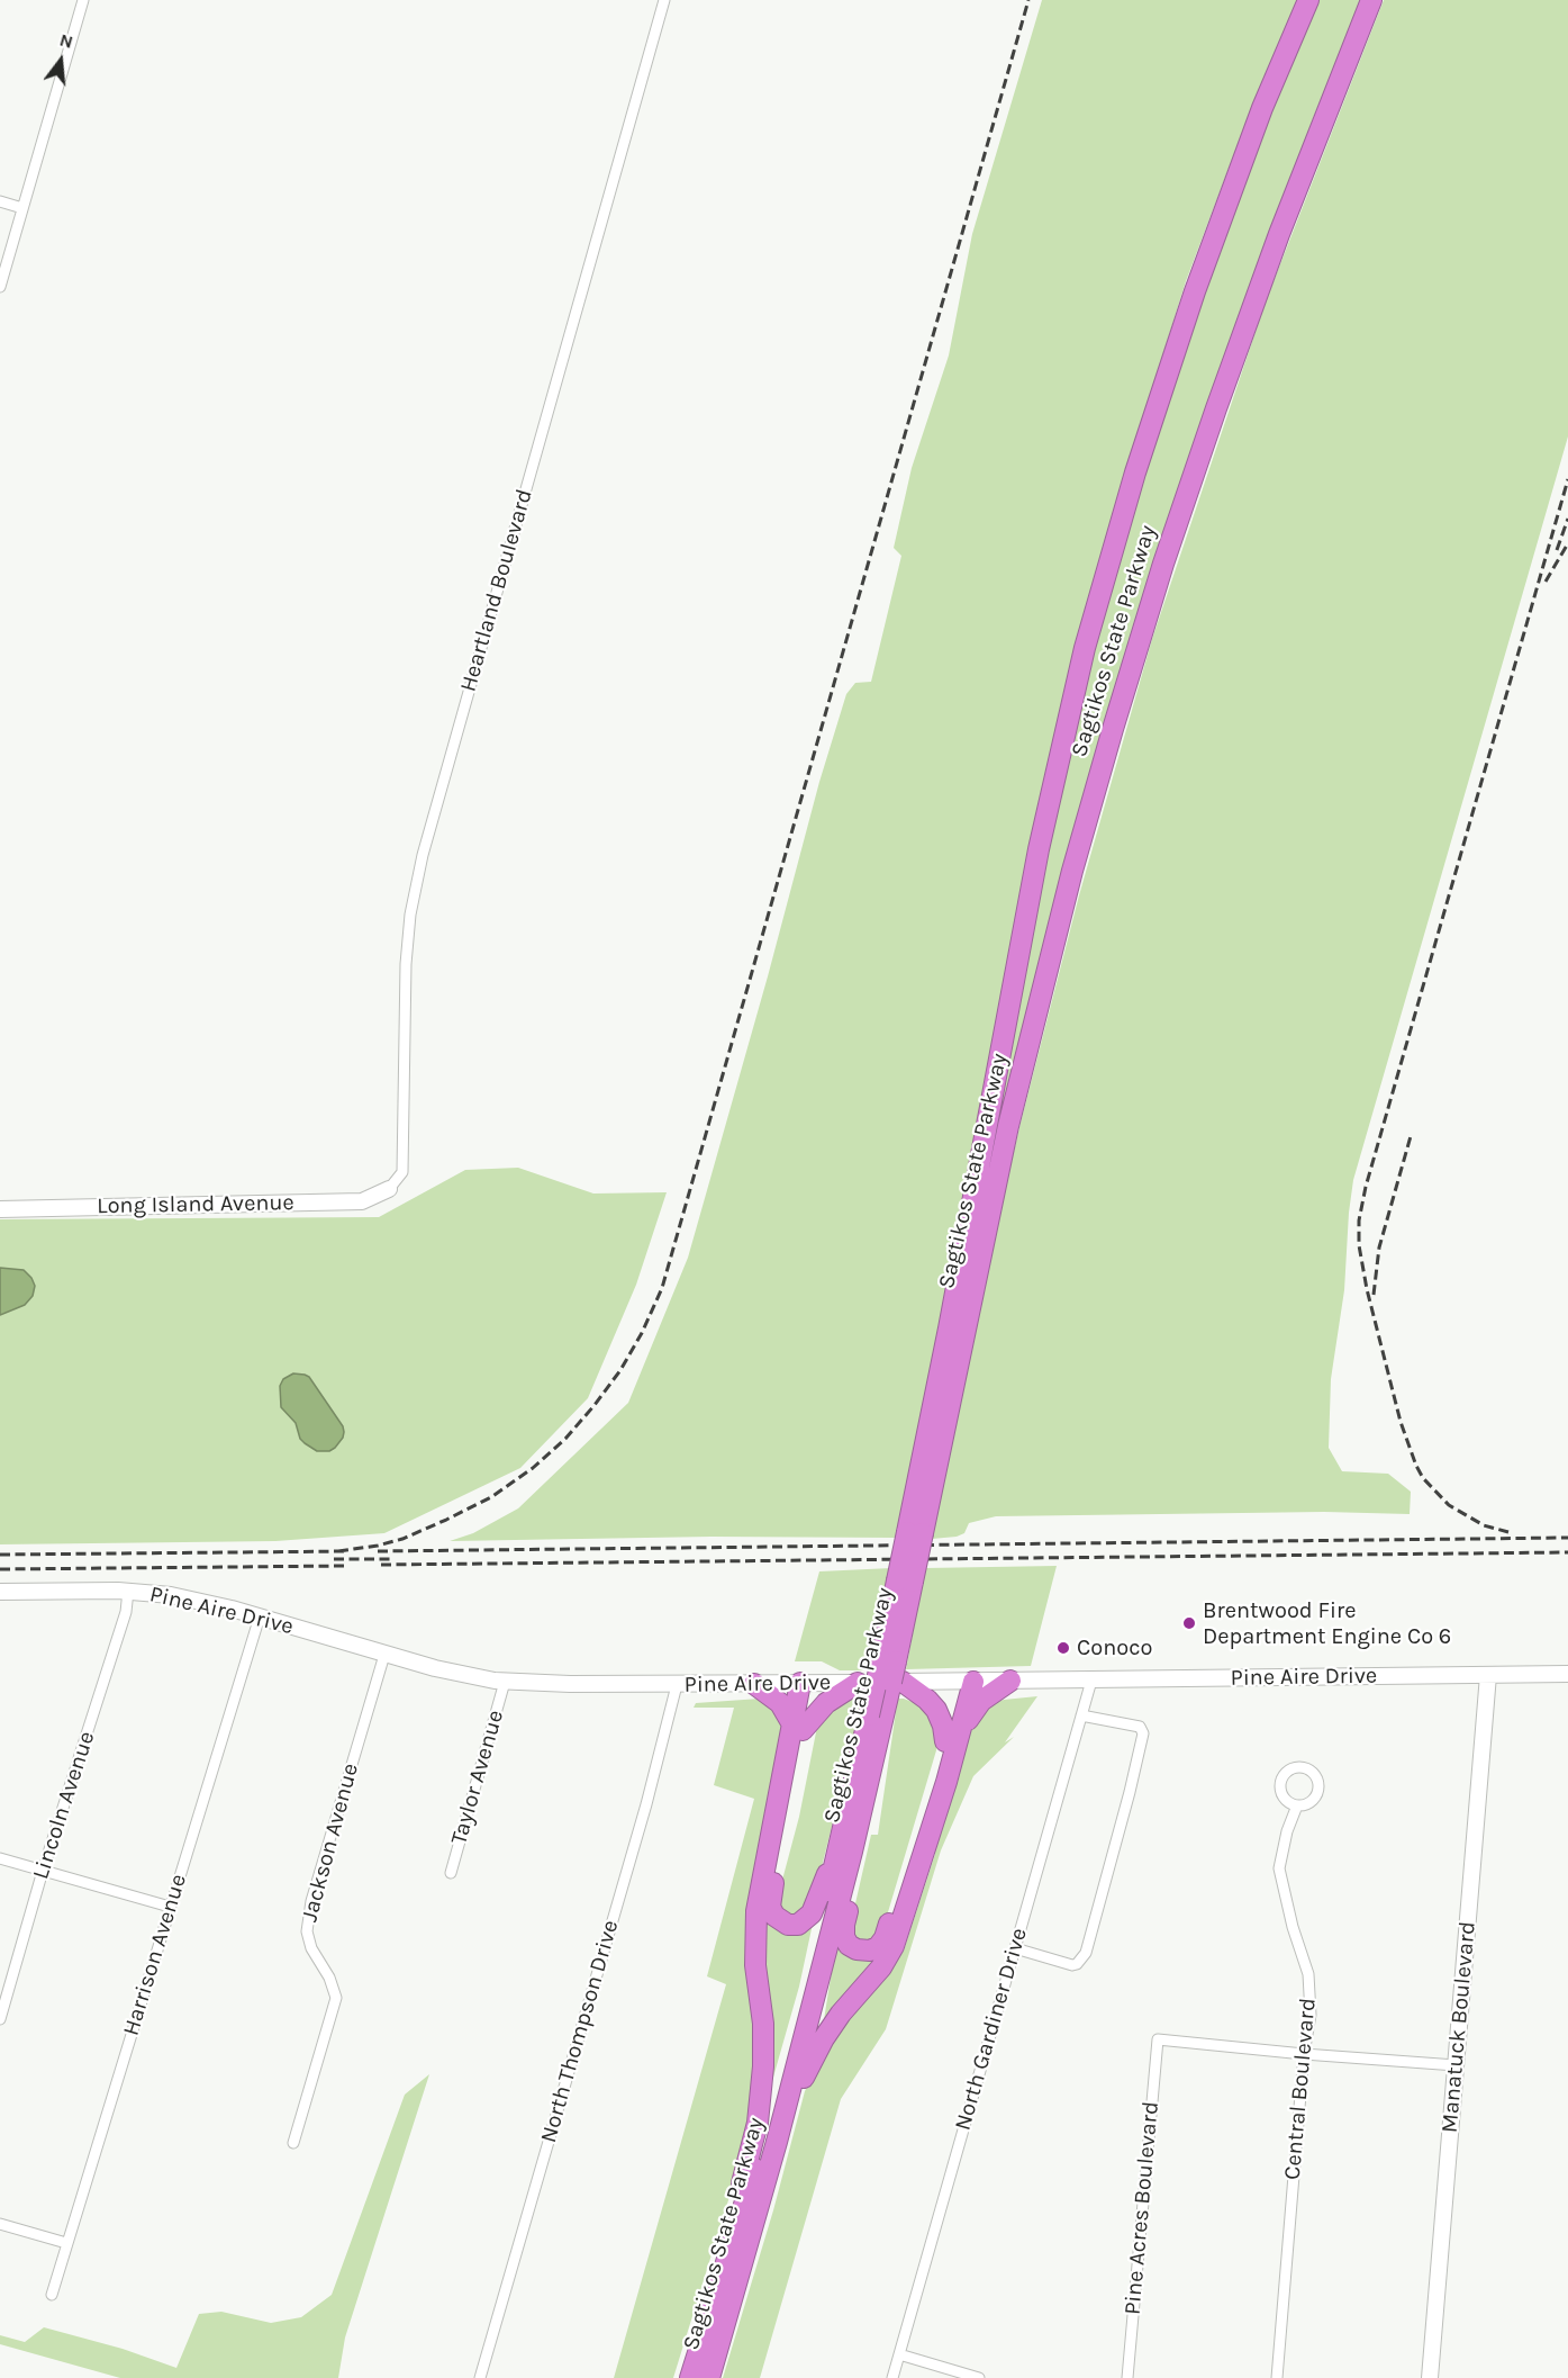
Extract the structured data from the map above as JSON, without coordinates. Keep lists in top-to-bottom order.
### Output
{
  "streets": {
    "highway": ["Sagtikos State Parkway"],
    "street": [
      "Heartland Boulevard",
      "Long Island Avenue",
      "Pine Aire Drive",
      "Taylor Avenue",
      "Lincoln Avenue",
      "Jackson Avenue",
      "Harrison Avenue",
      "Manatuck Boulevard",
      "North Gardiner Drive",
      "North Thompson Drive",
      "Central Boulevard",
      "Pine Acres Boulevard"
    ]
  },
  "crossings": [
    ["Heartland Boulevard", "Long Island Avenue"],
    ["Pine Aire Drive", "Taylor Avenue"],
    ["Pine Aire Drive", "Lincoln Avenue"],
    ["Pine Aire Drive", "Jackson Avenue"],
    ["Pine Aire Drive", "Harrison Avenue"],
    ["Pine Aire Drive", "Manatuck Boulevard"],
    ["Pine Aire Drive", "North Gardiner Drive"],
    ["Pine Aire Drive", "North Thompson Drive"],
    ["Central Boulevard", "Pine Acres Boulevard"]
  ],
  "places": ["Brentwood Fire Department Engine Co 6", "Conoco"],
  "north": "top"
}
